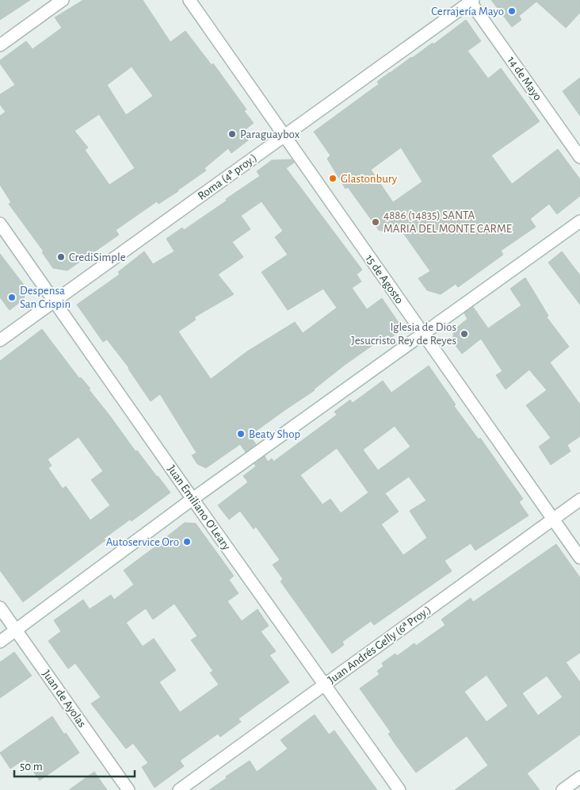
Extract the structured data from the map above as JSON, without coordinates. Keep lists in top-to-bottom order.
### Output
{
  "streets": {
    "street": [
      "14 de Mayo",
      "Roma (4ª proy.)",
      "15 de Agosto",
      "Juan Emiliano O'Leary",
      "Juan Andrés Gelly (6ª Proy.)",
      "Juan de Ayolas"
    ]
  },
  "crossings": [
    ["14 de Mayo", "Roma (4ª proy.)"],
    ["Roma (4ª proy.)", "15 de Agosto"],
    ["Roma (4ª proy.)", "Juan Emiliano O'Leary"],
    ["15 de Agosto", "Juan Andrés Gelly (6ª Proy.)"],
    ["Juan Emiliano O'Leary", "Juan Andrés Gelly (6ª Proy.)"]
  ],
  "places": [
    "Cerrajería Mayo",
    "Paraguaybox",
    "Glastonbury",
    "4886 (14835) SANTA MARIA DEL MONTE CARME",
    "CrediSimple",
    "Despensa San Crispin",
    "Iglesia de Dios Jesucristo Rey de Reyes",
    "Beaty Shop",
    "Autoservice Oro"
  ],
  "scale_bar": "50 m"
}
